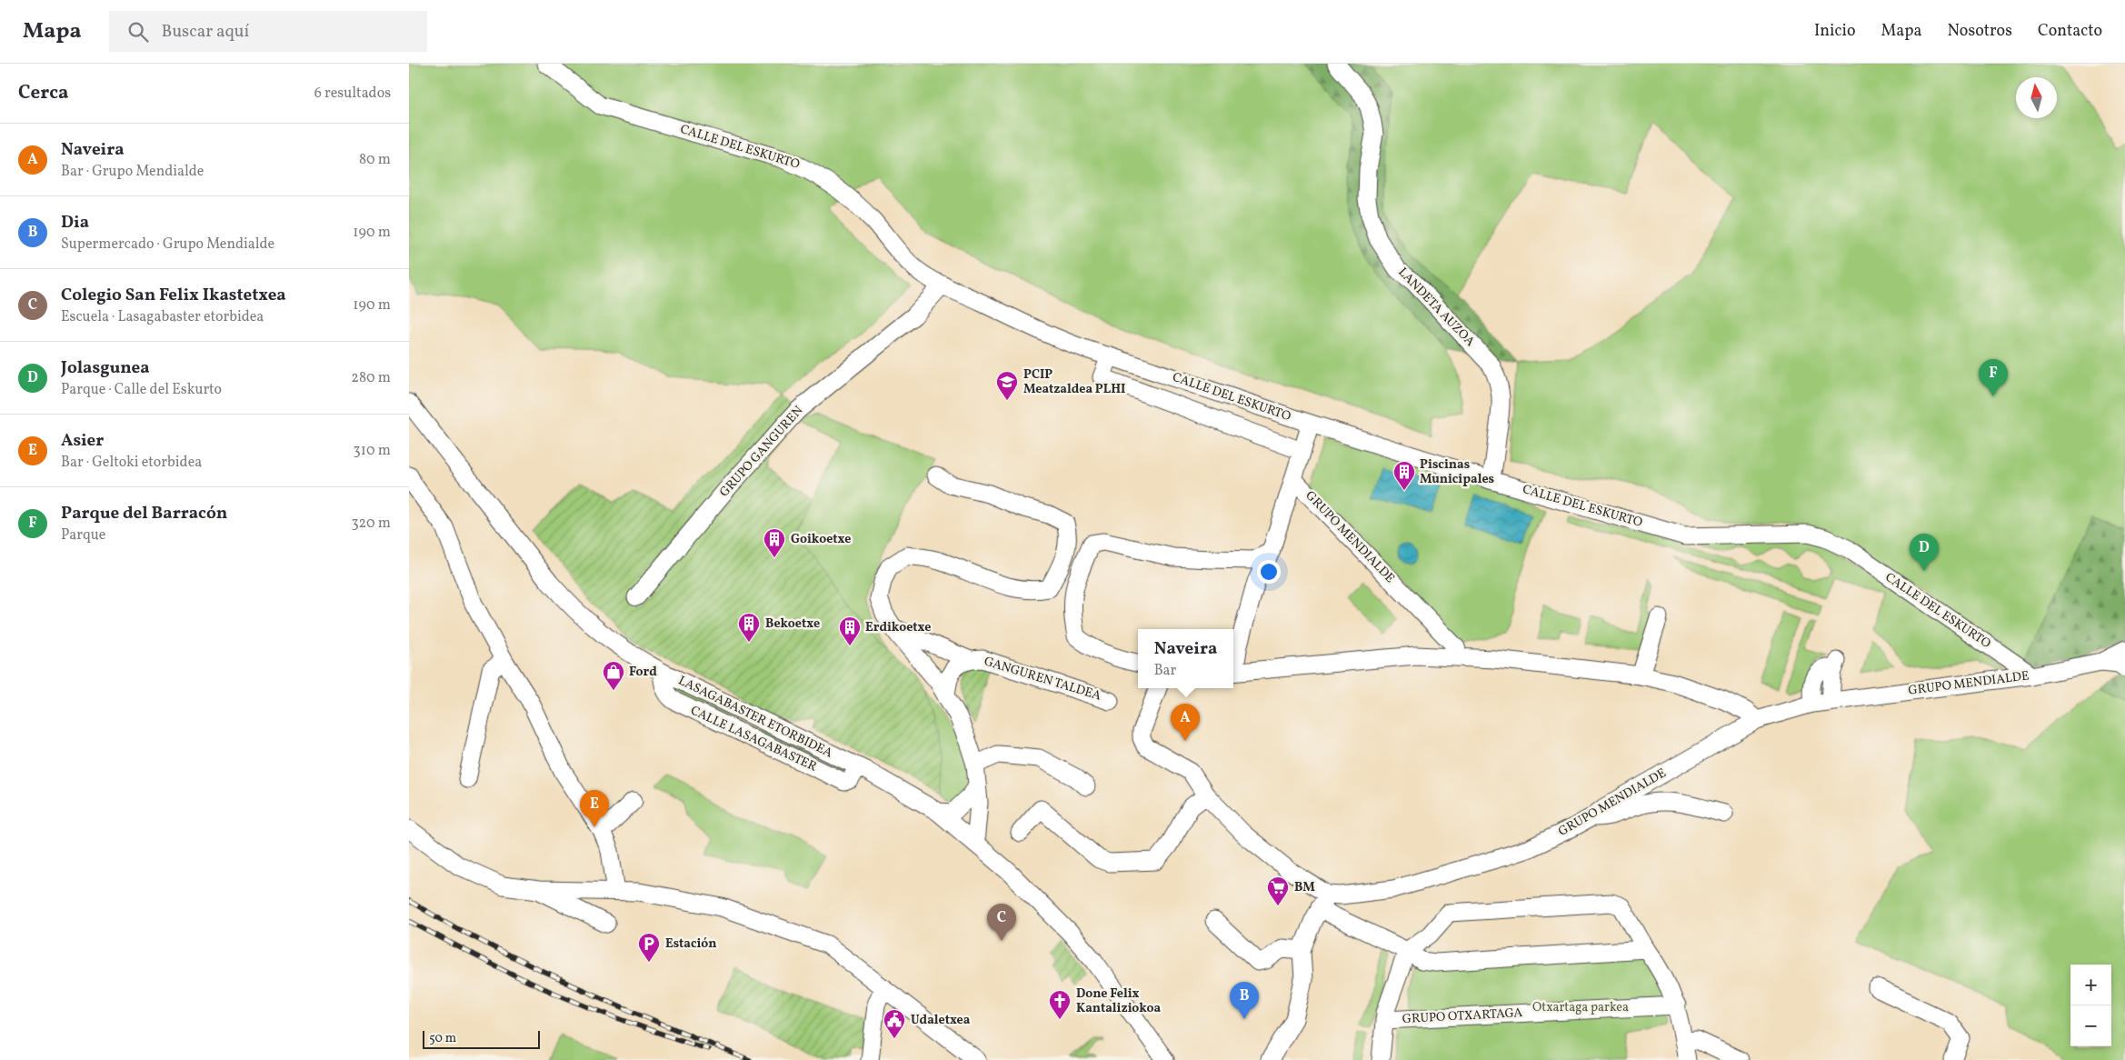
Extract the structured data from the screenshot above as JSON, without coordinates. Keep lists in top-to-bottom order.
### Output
{
  "streets": {
    "street": [
      "CALLE DEL ESKURTO",
      "LANDETA AUZOA",
      "GRUPO GANGUREN",
      "GRUPO MENDIALDE",
      "GANGUREN TALDEA",
      "LASAGABASTER ETORBIDEA",
      "GRUPO OTXARTAGA"
    ]
  },
  "crossings": [
    ["CALLE DEL ESKURTO", "LANDETA AUZOA"],
    ["CALLE DEL ESKURTO", "GRUPO GANGUREN"],
    ["CALLE DEL ESKURTO", "GRUPO MENDIALDE"]
  ],
  "parks": ["Otxartaga parkea"],
  "places": {
    "school or university": ["PCIP Meatzaldea PLHI"],
    "building": [
      "Piscinas Municipales",
      "Goikoetxe",
      "Bekoetxe",
      "Erdikoetxe"
    ],
    "shop": ["Ford"],
    "supermarket": ["BM"],
    "parking": ["Estación"],
    "church": ["Done Felix Kantaliziokoa"],
    "public building": ["Udaletxea"]
  },
  "scale_bar": "50 m",
  "north": "top",
  "page": {
    "header": "Mapa",
    "search": "Buscar aquí",
    "nav": [
      "Inicio",
      "Mapa",
      "Nosotros",
      "Contacto"
    ],
    "heading": ["Cerca", "6 resultados"],
    "list": [
      {
        "mark": "A",
        "name": "Naveira",
        "note": "Bar · Grupo Mendialde",
        "value": "80 m"
      },
      {
        "mark": "B",
        "name": "Dia",
        "note": "Supermercado · Grupo Mendialde",
        "value": "190 m"
      },
      {
        "mark": "C",
        "name": "Colegio San Felix Ikastetxea",
        "note": "Escuela · Lasagabaster etorbidea",
        "value": "190 m"
      },
      {
        "mark": "D",
        "name": "Jolasgunea",
        "note": "Parque · Calle del Eskurto",
        "value": "280 m"
      },
      {
        "mark": "E",
        "name": "Asier",
        "note": "Bar · Geltoki etorbidea",
        "value": "310 m"
      },
      {
        "mark": "F",
        "name": "Parque del Barracón",
        "note": "Parque",
        "value": "320 m"
      }
    ],
    "pins": [
      "F",
      "D",
      "A",
      "E",
      "C",
      "B"
    ],
    "popup": ["Naveira", "Bar"],
    "map_buttons": ["+", "−"],
    "scale": "50 m"
  }
}
